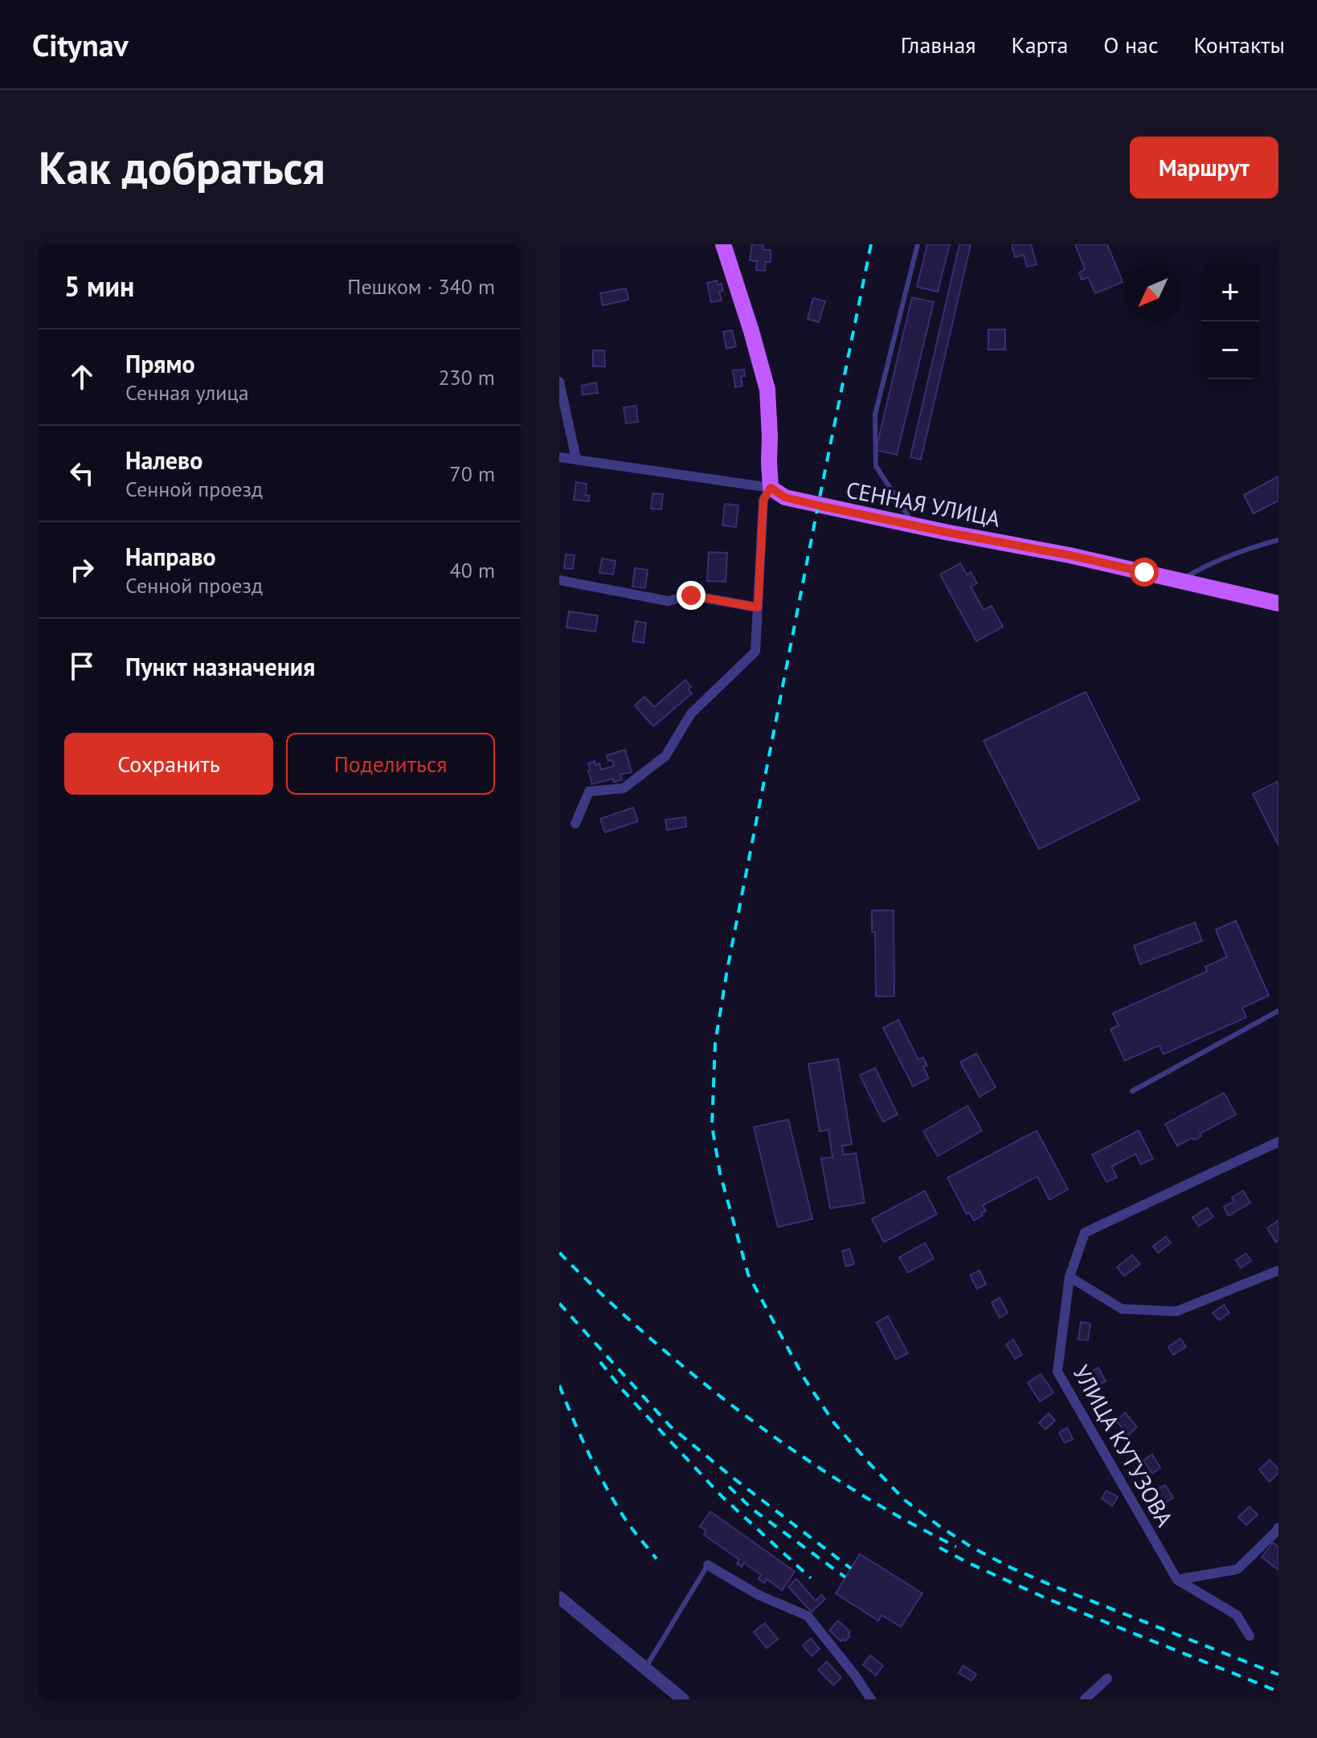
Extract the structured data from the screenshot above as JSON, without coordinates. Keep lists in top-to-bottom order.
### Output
{
  "streets": {
    "main road": ["СЕННАЯ УЛИЦА"],
    "street": ["УЛИЦА КУТУЗОВА"]
  },
  "north": "bottom left",
  "page": {
    "header": "Citynav",
    "nav": [
      "Главная",
      "Карта",
      "О нас",
      "Контакты"
    ],
    "buttons": [
      "Маршрут",
      ["Сохранить", "Поделиться"]
    ],
    "title": "Как добраться",
    "heading": ["5 мин", "Пешком · 340 m"],
    "map_buttons": ["+", "−"],
    "list": [
      ["Прямо", "Сенная улица", "230 m"],
      ["Налево", "Сенной проезд", "70 m"],
      ["Направо", "Сенной проезд", "40 m"],
      "Пункт назначения"
    ]
  }
}
